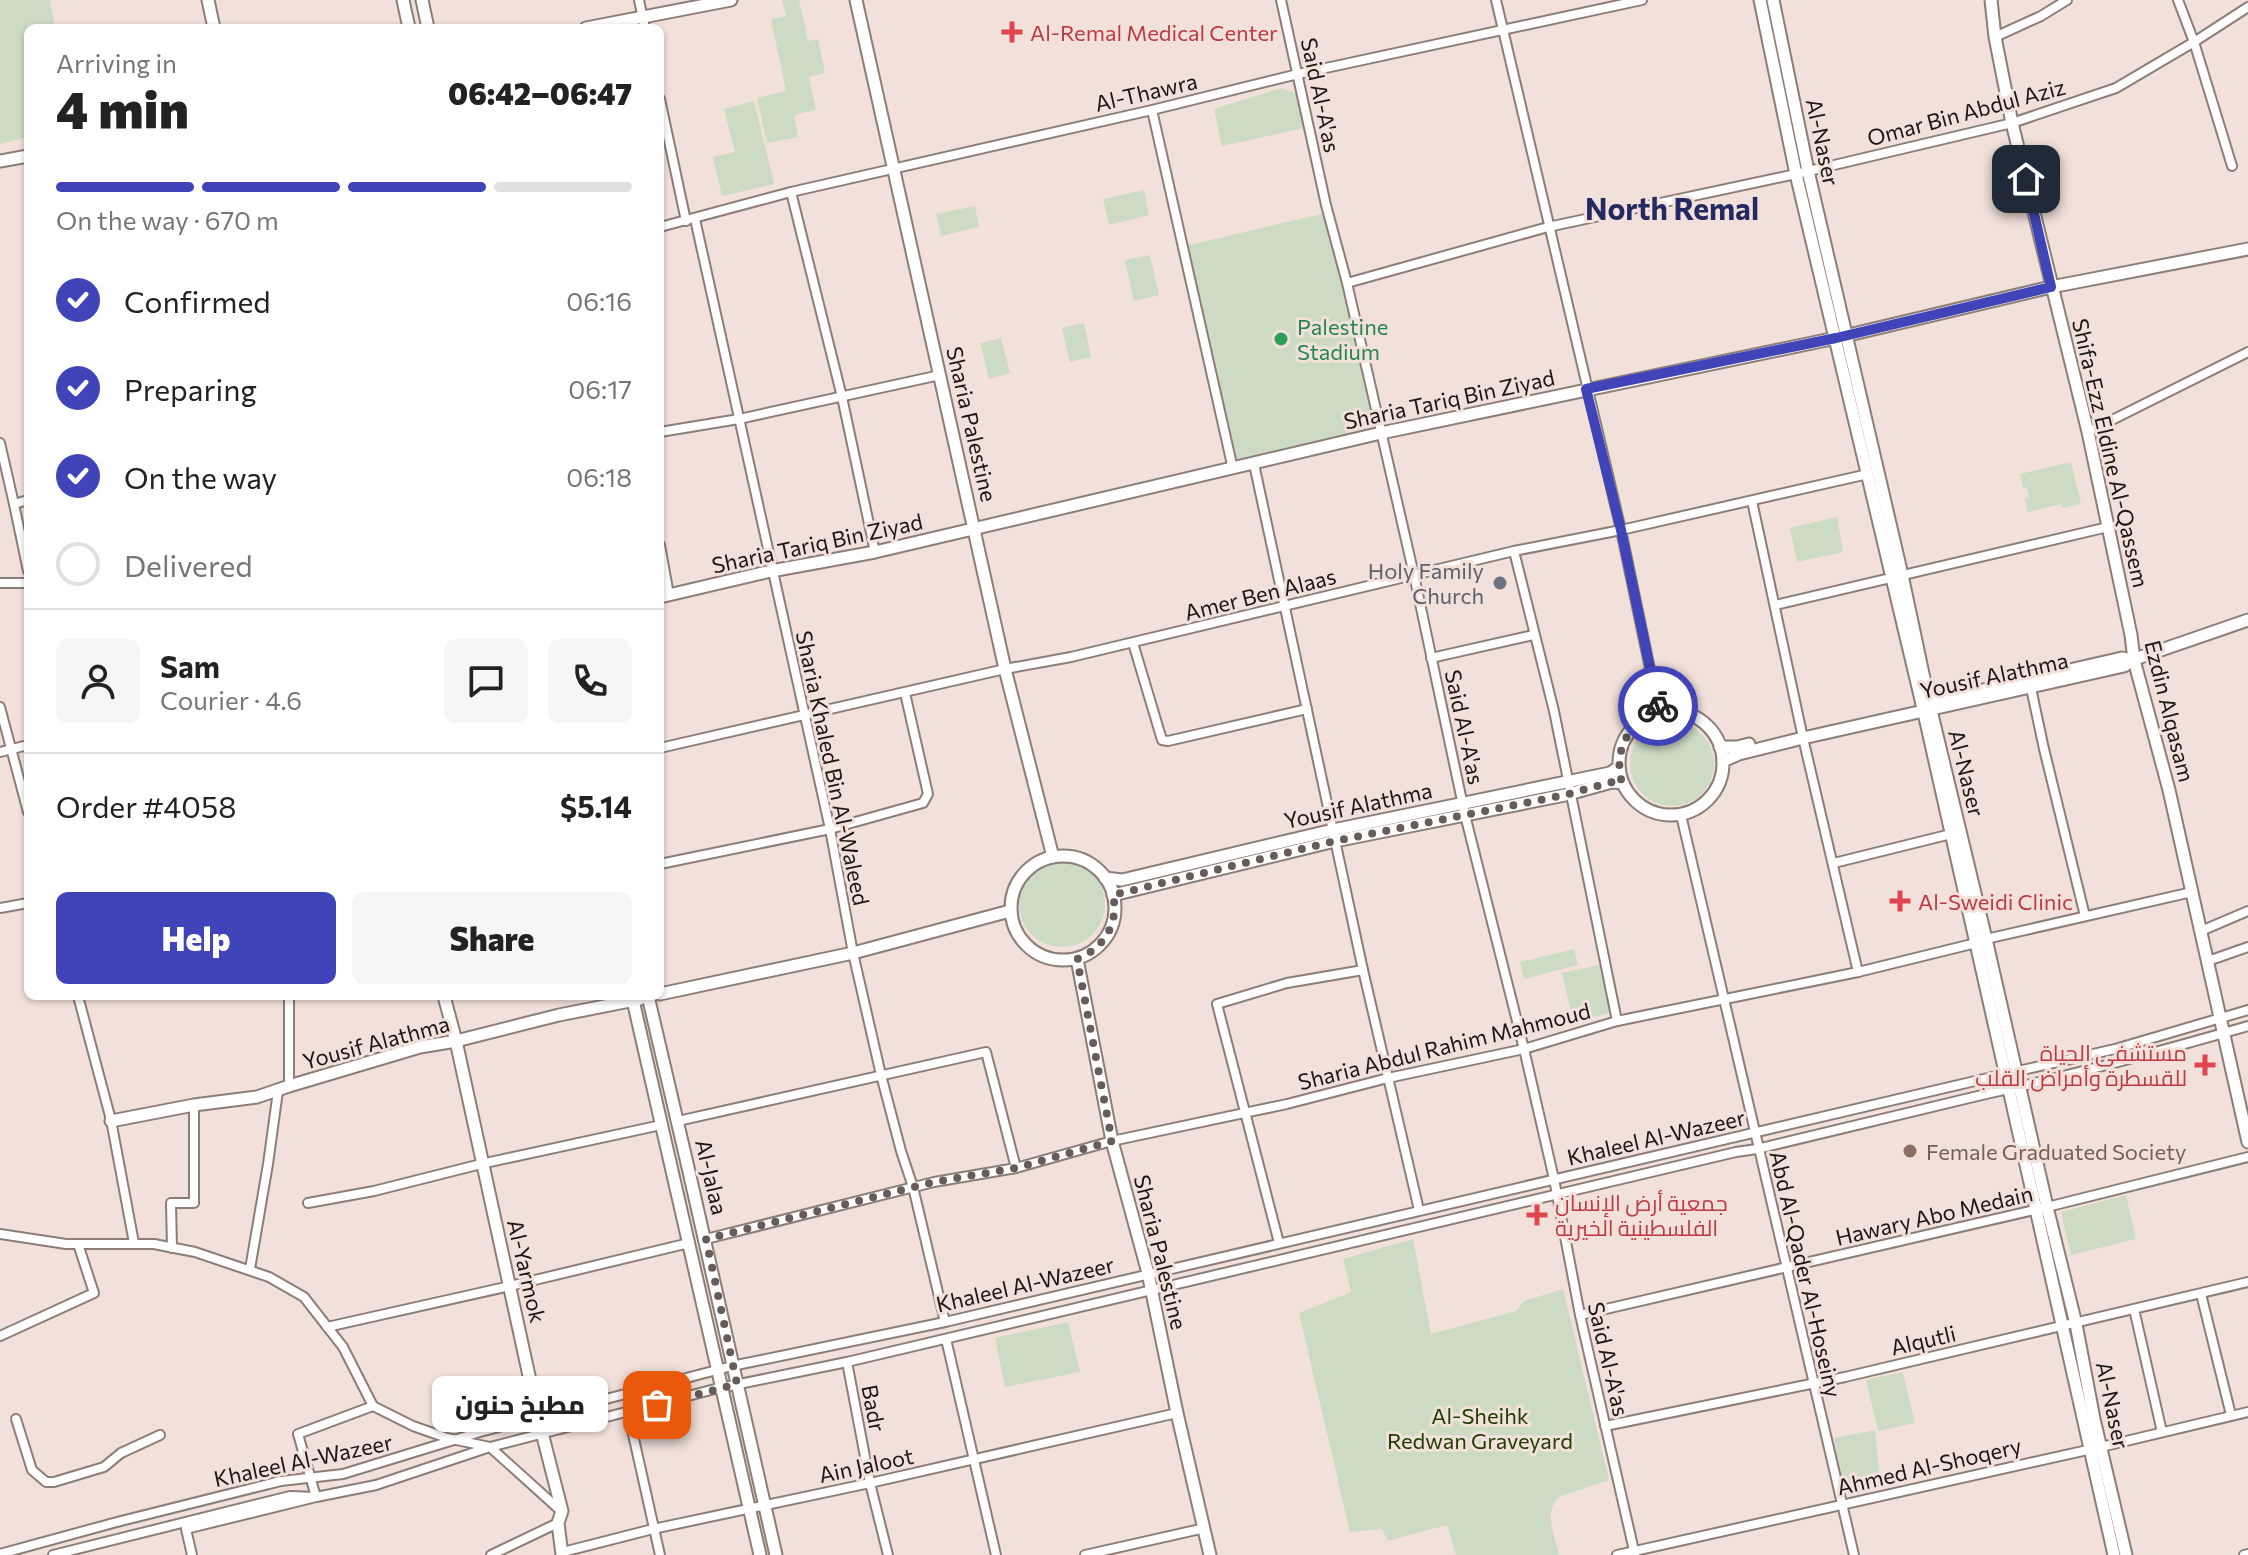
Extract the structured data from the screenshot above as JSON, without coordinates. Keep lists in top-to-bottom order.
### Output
{
  "streets": {
    "main road": [
      "Al-Naser",
      "Sharia Tariq Bin Ziyad",
      "Sharia Palestine",
      "Shifa-Ezz Eldine Al-Qassem",
      "Yousif Alathma",
      "Ezdin Alqasam",
      "Al-Jalaa",
      "Al-Yarmok"
    ],
    "street": [
      "Al-Thawra",
      "Said Al-A'as",
      "Omar Bin Abdul Aziz",
      "Amer Ben Alaas",
      "Sharia Khaled Bin Al-Waleed",
      "Sharia Abdul Rahim Mahmoud",
      "Khaleel Al-Wazeer",
      "Hawary Abo Medain",
      "Abd Al-Qader Al-Hoseiny",
      "Alqutli",
      "Badr",
      "Ain Jaloot",
      "Ahmed Al-Shoqery"
    ]
  },
  "crossings": [
    ["Al-Thawra", "Said Al-A'as"],
    ["Al-Thawra", "Sharia Palestine"],
    ["Al-Thawra", "Sharia Khaled Bin Al-Waleed"],
    ["Said Al-A'as", "Omar Bin Abdul Aziz"],
    ["Said Al-A'as", "Sharia Tariq Bin Ziyad"],
    ["Said Al-A'as", "Amer Ben Alaas"],
    ["Said Al-A'as", "Yousif Alathma"],
    ["Said Al-A'as", "Sharia Abdul Rahim Mahmoud"],
    ["Said Al-A'as", "Khaleel Al-Wazeer"],
    ["Said Al-A'as", "Hawary Abo Medain"],
    ["Said Al-A'as", "Alqutli"],
    ["Said Al-A'as", "Ahmed Al-Shoqery"],
    ["Omar Bin Abdul Aziz", "Al-Naser"],
    ["Omar Bin Abdul Aziz", "Shifa-Ezz Eldine Al-Qassem"],
    ["Al-Naser", "Sharia Tariq Bin Ziyad"],
    ["Al-Naser", "Amer Ben Alaas"],
    ["Al-Naser", "Yousif Alathma"],
    ["Al-Naser", "Sharia Abdul Rahim Mahmoud"],
    ["Al-Naser", "Khaleel Al-Wazeer"],
    ["Al-Naser", "Hawary Abo Medain"],
    ["Al-Naser", "Alqutli"],
    ["Al-Naser", "Ahmed Al-Shoqery"],
    ["Sharia Tariq Bin Ziyad", "Sharia Palestine"],
    ["Sharia Tariq Bin Ziyad", "Shifa-Ezz Eldine Al-Qassem"],
    ["Sharia Tariq Bin Ziyad", "Sharia Khaled Bin Al-Waleed"],
    ["Sharia Palestine", "Amer Ben Alaas"],
    ["Sharia Palestine", "Yousif Alathma"],
    ["Sharia Palestine", "Sharia Abdul Rahim Mahmoud"],
    ["Sharia Palestine", "Khaleel Al-Wazeer"],
    ["Sharia Palestine", "Ain Jaloot"],
    ["Shifa-Ezz Eldine Al-Qassem", "Ezdin Alqasam"],
    ["Amer Ben Alaas", "Sharia Khaled Bin Al-Waleed"],
    ["Yousif Alathma", "Ezdin Alqasam"],
    ["Yousif Alathma", "Al-Yarmok"],
    ["Yousif Alathma", "Abd Al-Qader Al-Hoseiny"],
    ["Ezdin Alqasam", "Sharia Abdul Rahim Mahmoud"],
    ["Ezdin Alqasam", "Khaleel Al-Wazeer"],
    ["Sharia Khaled Bin Al-Waleed", "Sharia Abdul Rahim Mahmoud"],
    ["Sharia Khaled Bin Al-Waleed", "Khaleel Al-Wazeer"],
    ["Sharia Abdul Rahim Mahmoud", "Al-Jalaa"],
    ["Sharia Abdul Rahim Mahmoud", "Abd Al-Qader Al-Hoseiny"],
    ["Khaleel Al-Wazeer", "Al-Jalaa"],
    ["Khaleel Al-Wazeer", "Al-Yarmok"],
    ["Khaleel Al-Wazeer", "Abd Al-Qader Al-Hoseiny"],
    ["Khaleel Al-Wazeer", "Badr"],
    ["Al-Jalaa", "Ain Jaloot"],
    ["Hawary Abo Medain", "Abd Al-Qader Al-Hoseiny"],
    ["Al-Yarmok", "Ain Jaloot"],
    ["Abd Al-Qader Al-Hoseiny", "Alqutli"],
    ["Abd Al-Qader Al-Hoseiny", "Ahmed Al-Shoqery"],
    ["Badr", "Ain Jaloot"]
  ],
  "districts": ["North Remal"],
  "parks": ["Al-Sheihk Redwan Graveyard"],
  "places": {
    "health": [
      "Al-Remal Medical Center",
      "Al-Sweidi Clinic",
      "مستشفى الحياة للقسطرة وأمراض القلب",
      "جمعية أرض الإنسان الفلسطينية الخيرية"
    ],
    "other": [
      "Palestine Stadium",
      "Holy Family Church",
      "Female Graduated Society",
      "مطبخ حنون"
    ]
  },
  "page": {
    "heading": ["4 min", "Arriving in", "06:42–06:47"],
    "panel": [
      "Sam",
      "Courier · 4.6",
      "Order #4058",
      "$5.14"
    ],
    "bar": "On the way · 670 m",
    "list": [
      ["Confirmed", "06:16"],
      ["Preparing", "06:17"],
      ["On the way", "06:18"],
      "Delivered"
    ],
    "buttons": ["Help", "Share"],
    "bubble": "مطبخ حنون"
  }
}
